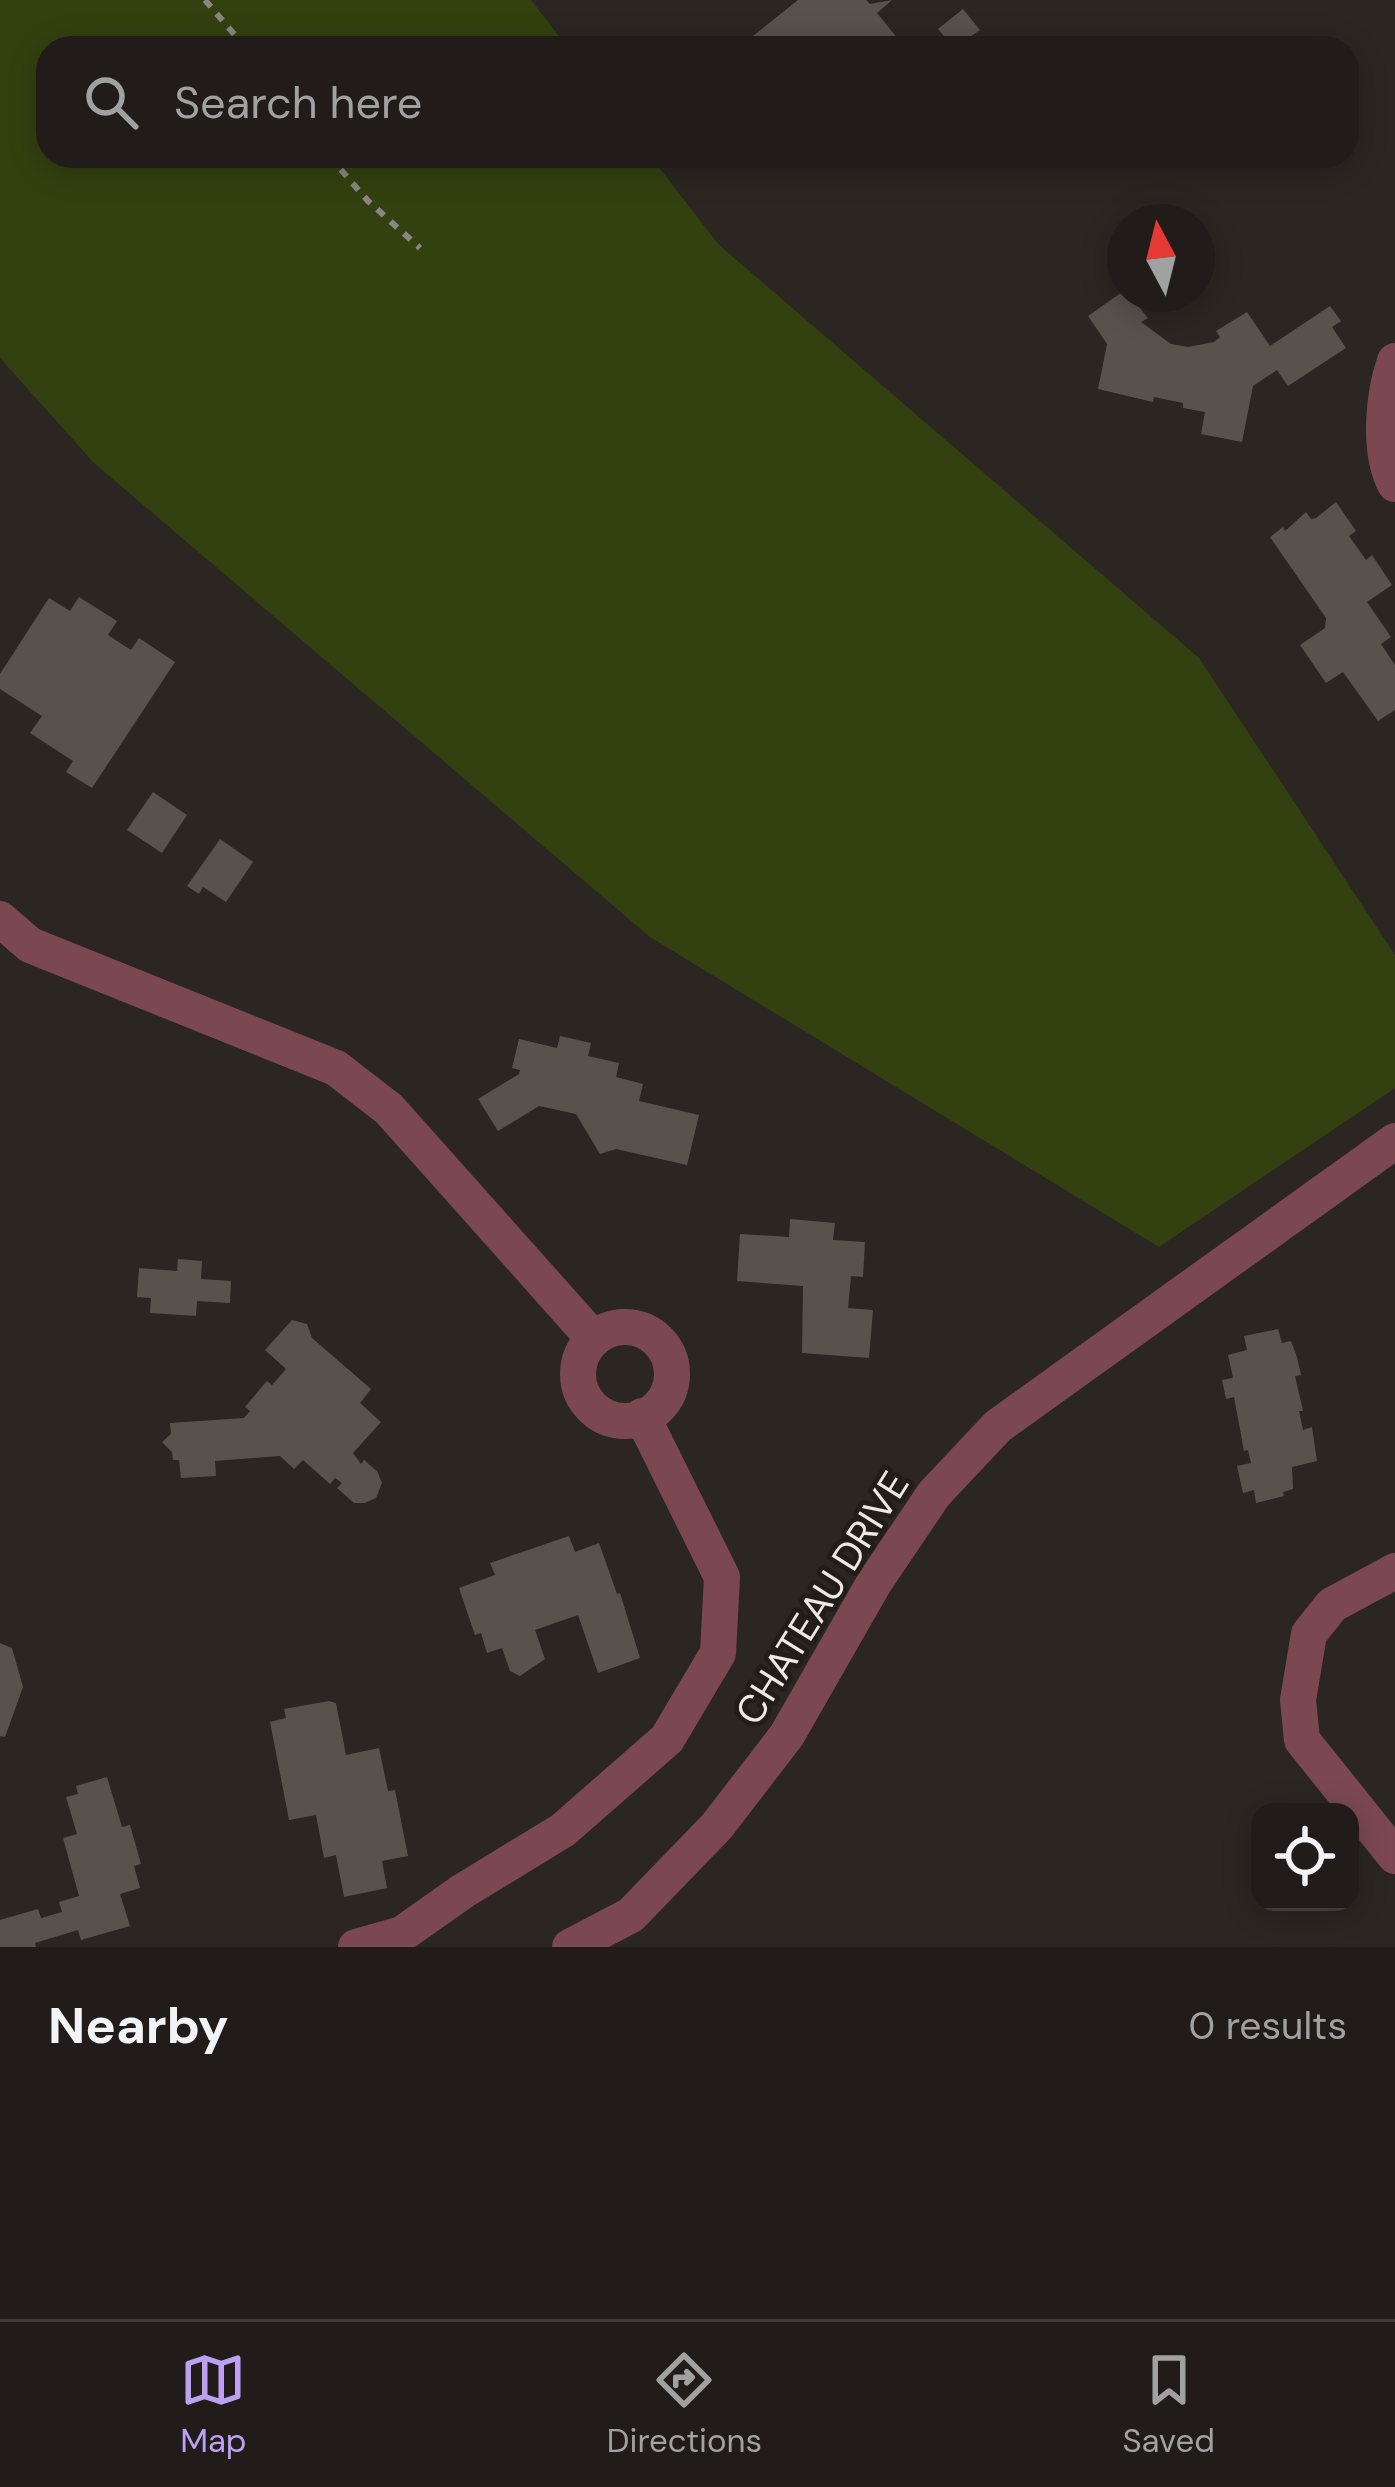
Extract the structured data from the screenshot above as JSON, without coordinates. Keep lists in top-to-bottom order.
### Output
{
  "streets": {
    "street": ["CHATEAU DRIVE"]
  },
  "north": "top",
  "page": {
    "search": "Search here",
    "heading": ["Nearby", "0 results"],
    "nav": ["Map", "Directions", "Saved"]
  }
}
